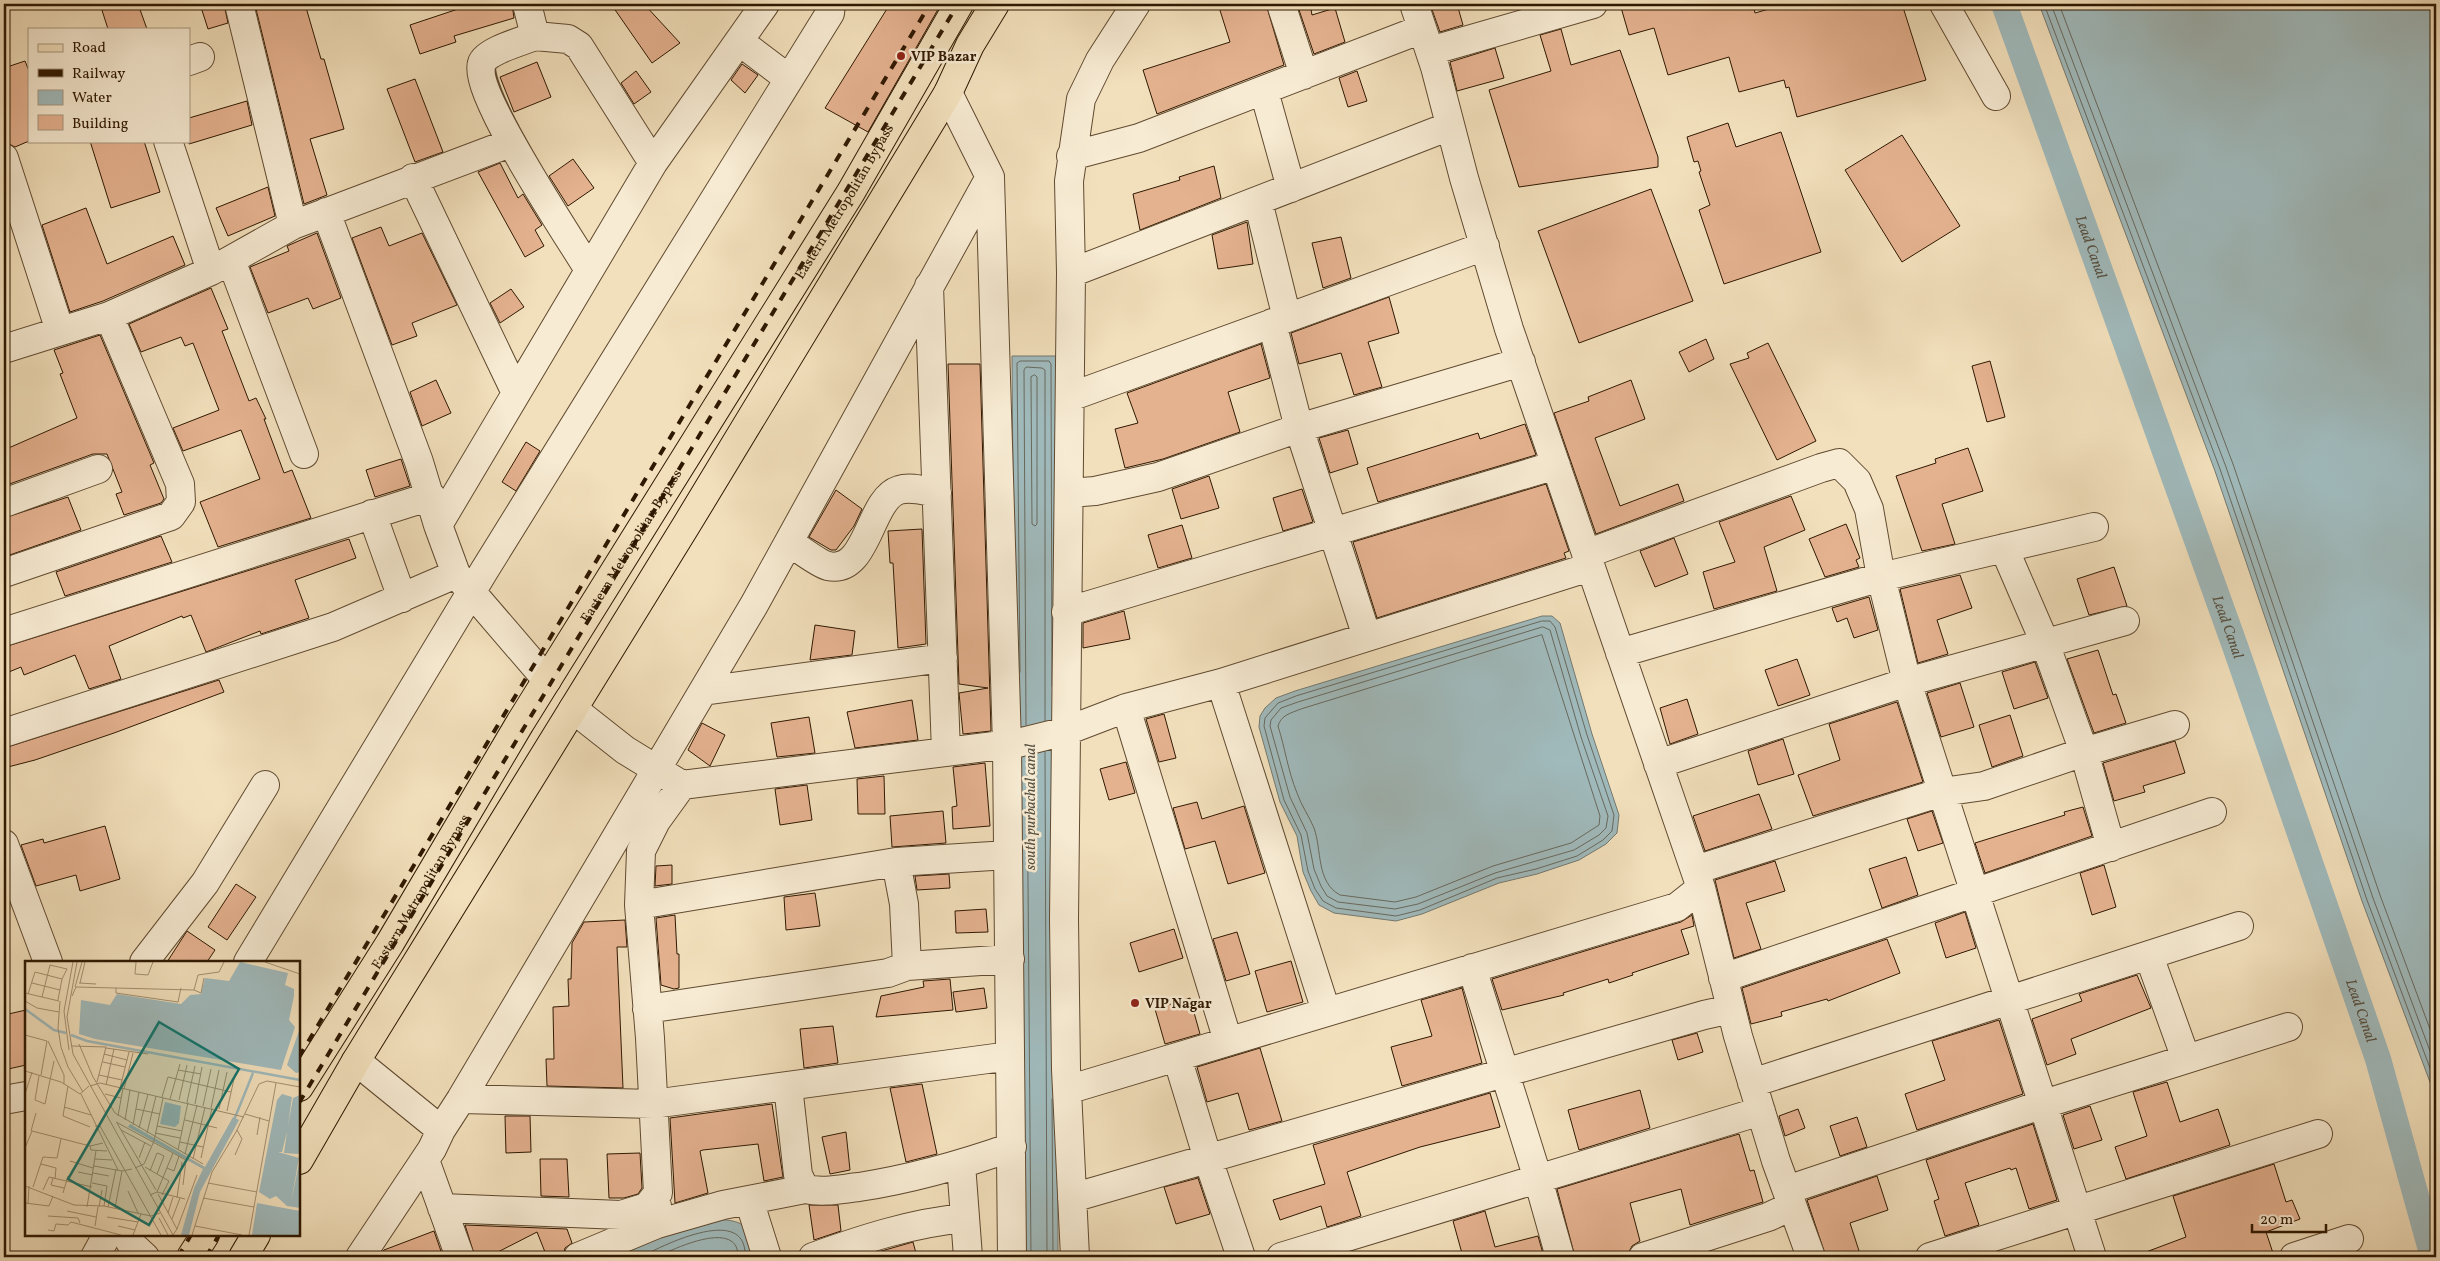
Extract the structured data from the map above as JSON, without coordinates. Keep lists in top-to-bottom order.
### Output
{
  "streets": {
    "main road": ["Eastern Metropolitan Bypass"]
  },
  "water": ["Lead Canal", "south purbachal canal"],
  "places": ["VIP Bazar", "VIP Nagar"],
  "legend": [
    "Road",
    "Railway",
    "Water",
    "Building"
  ],
  "scale_bar": "20 m"
}
